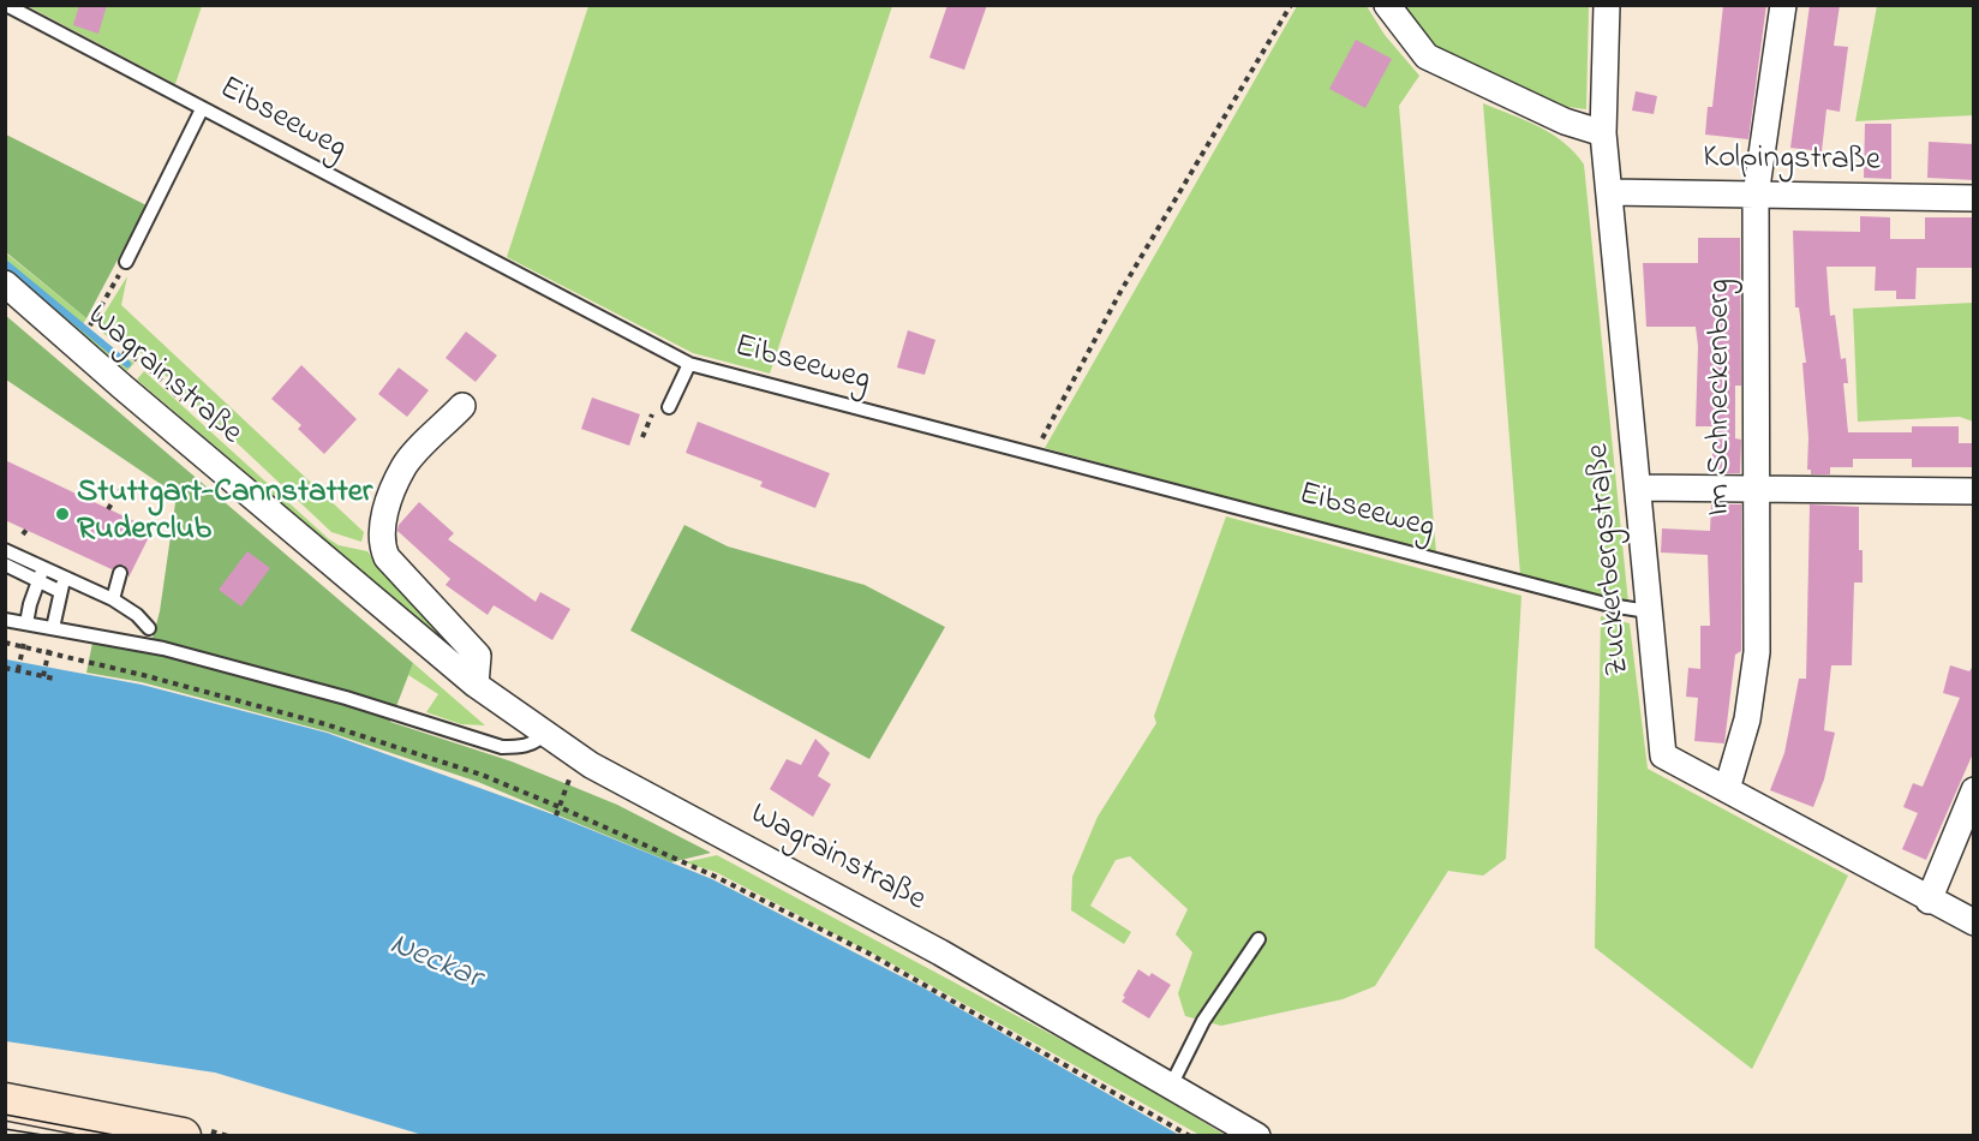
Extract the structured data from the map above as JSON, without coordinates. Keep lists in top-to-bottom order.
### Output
{
  "streets": {
    "street": [
      "Kolpingstraße",
      "Wagrainstraße",
      "Im Schneckenberg",
      "Zuckerbergstraße"
    ],
    "lane": ["Eibseeweg"]
  },
  "crossings": [
    ["Eibseeweg", "Zuckerbergstraße"],
    ["Kolpingstraße", "Im Schneckenberg"],
    ["Kolpingstraße", "Zuckerbergstraße"],
    ["Im Schneckenberg", "Zuckerbergstraße"]
  ],
  "water": ["Neckar"],
  "places": ["Stuttgart-Cannstatter Ruderclub"]
}
